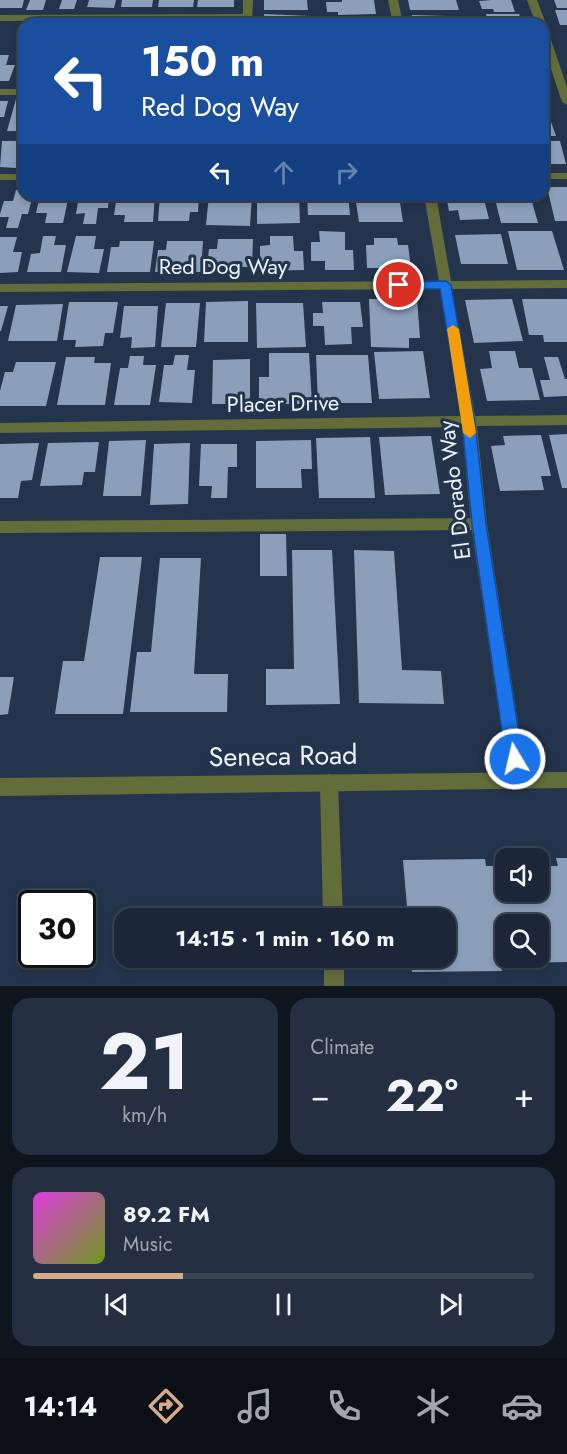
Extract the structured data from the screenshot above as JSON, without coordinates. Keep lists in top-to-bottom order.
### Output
{
  "streets": {
    "street": [
      "Red Dog Way",
      "Placer Drive",
      "El Dorado Way",
      "Seneca Road"
    ]
  },
  "crossings": [
    ["Red Dog Way", "El Dorado Way"],
    ["Placer Drive", "El Dorado Way"],
    ["El Dorado Way", "Seneca Road"]
  ],
  "page": {
    "turn": ["150 m", "Red Dog Way"],
    "limit": "30",
    "trip": "14:15 · 1 min · 160 m",
    "tile": [
      ["21", "km/h"],
      "Climate"
    ],
    "heat": ["−", "22°", "+"],
    "song": ["89.2 FM", "Music"],
    "tabs": "14:14"
  }
}
